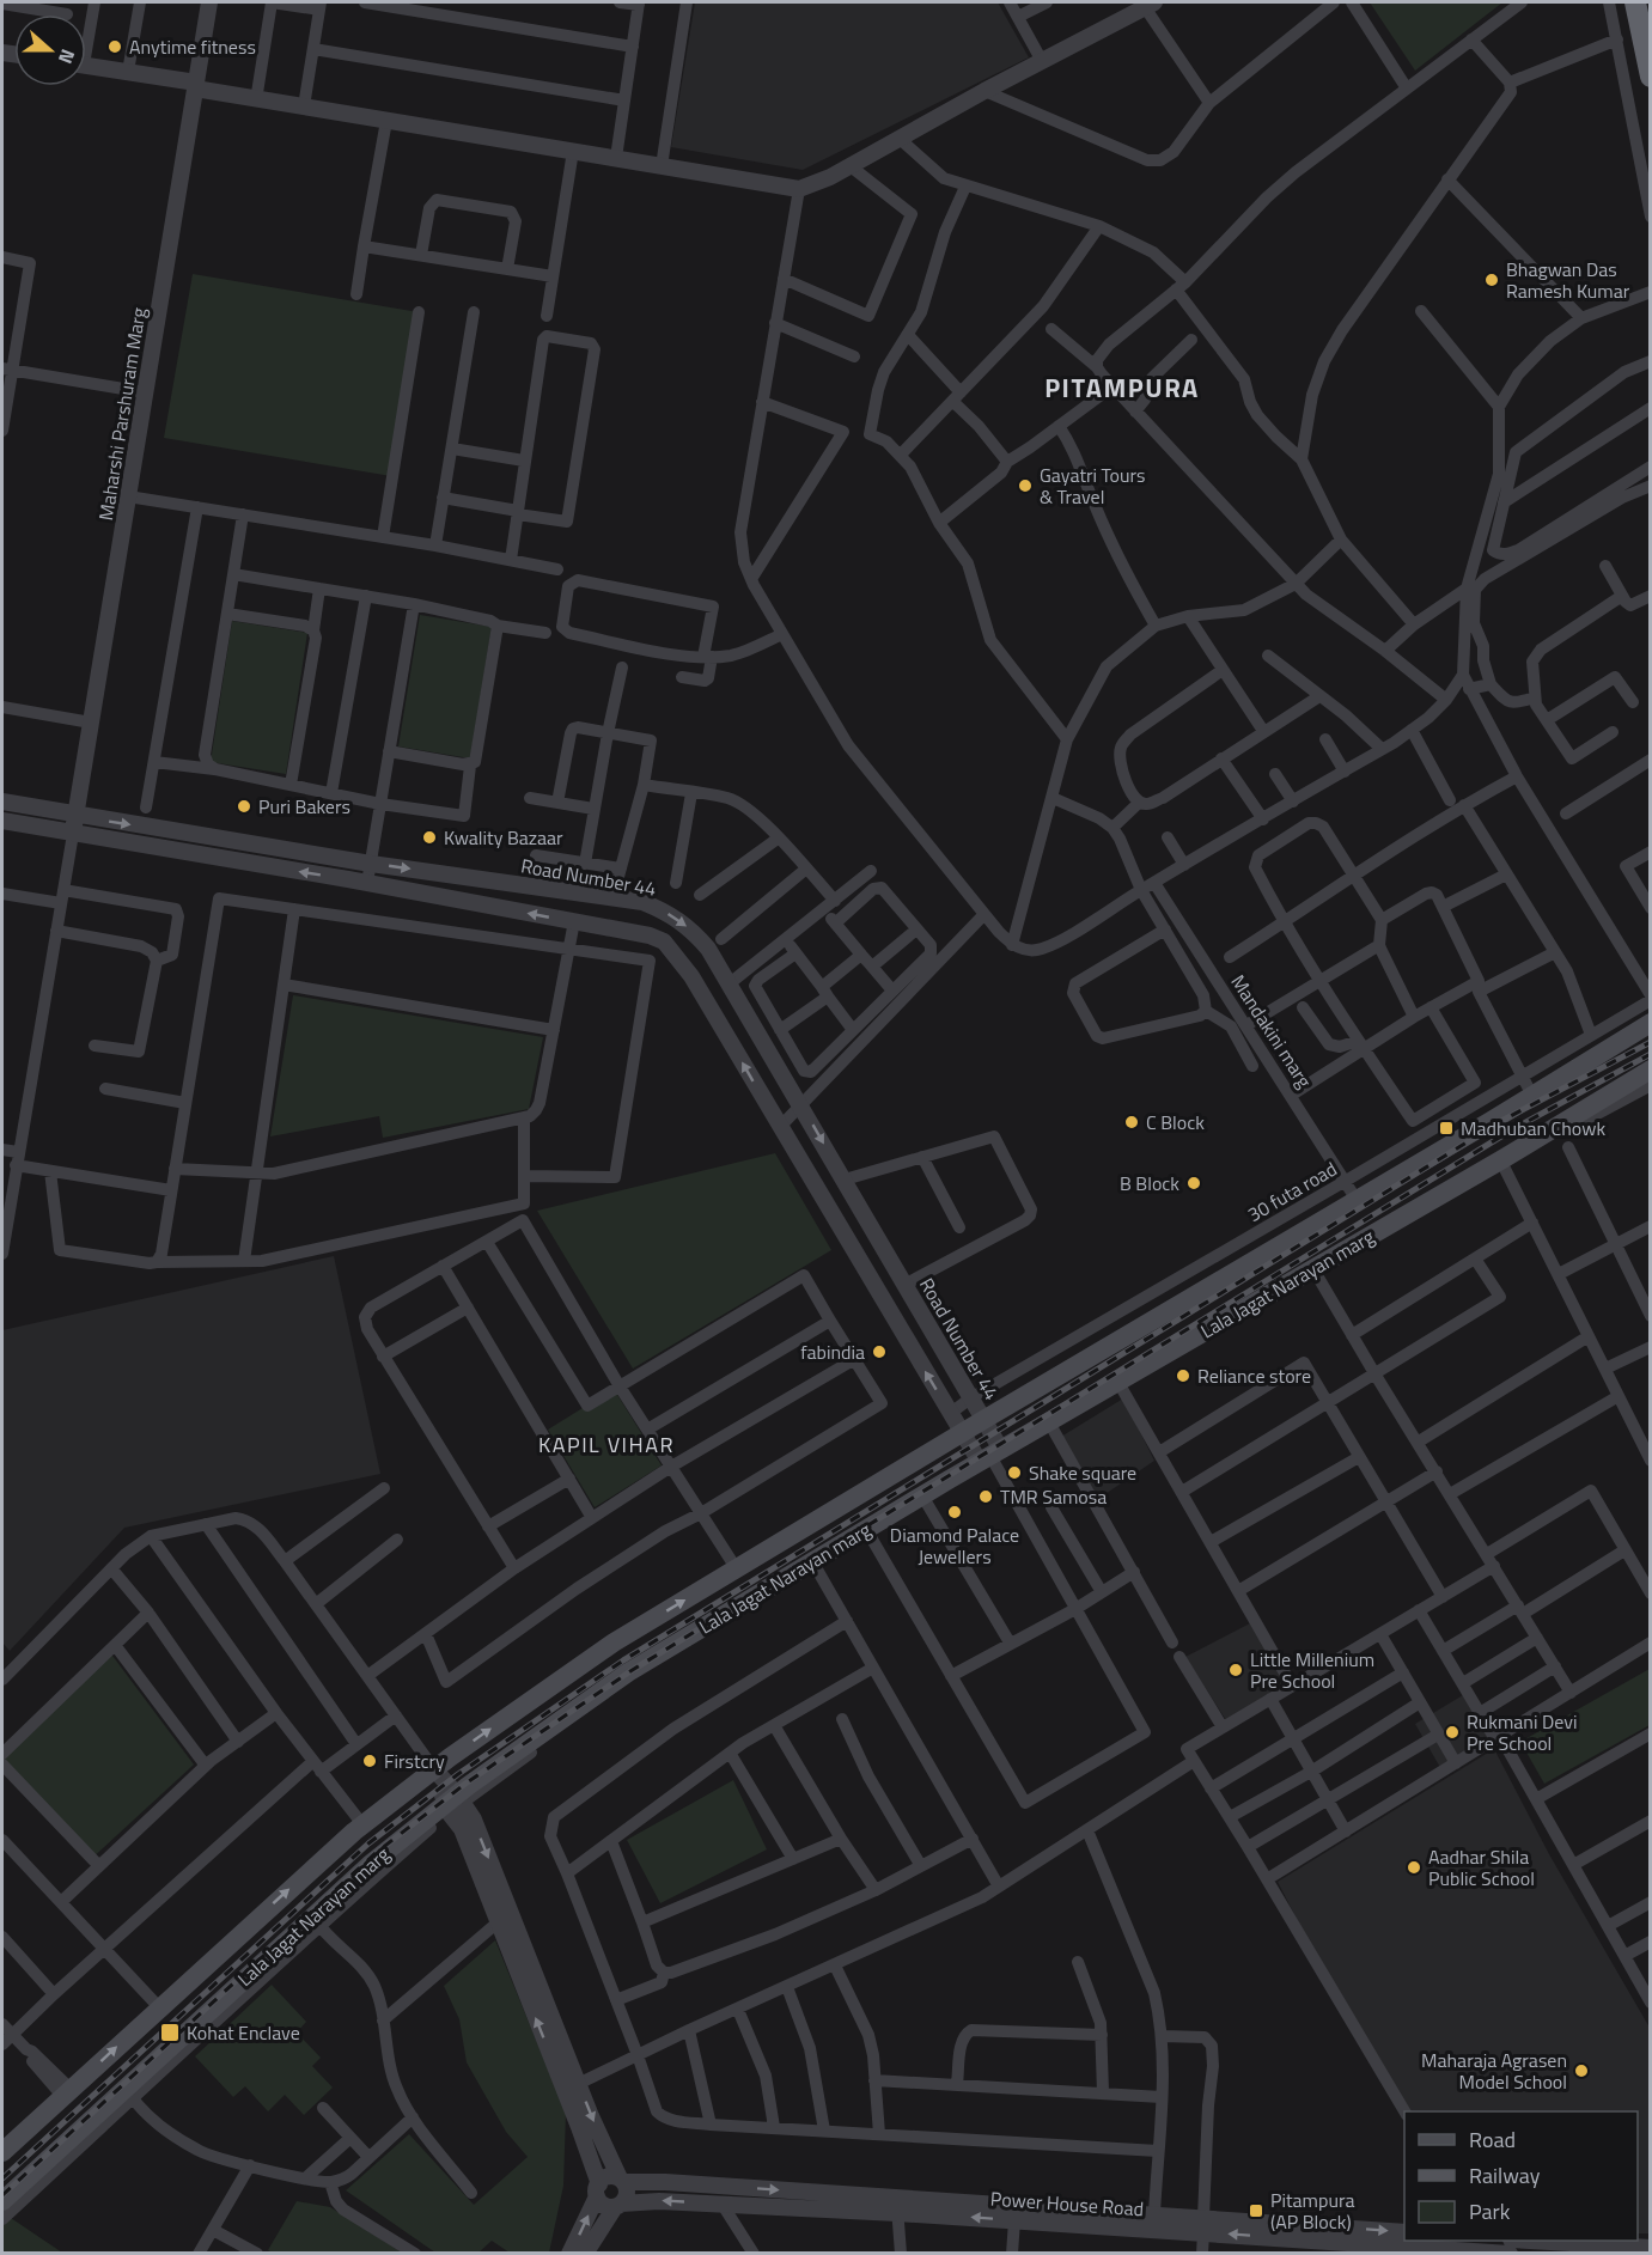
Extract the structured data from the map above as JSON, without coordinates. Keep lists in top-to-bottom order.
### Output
{
  "streets": {
    "main road": ["Lala Jagat Narayan marg"],
    "street": [
      "Maharshi Parshuram Marg",
      "Road Number 44",
      "Mandakini marg",
      "30 futa road",
      "Power House Road"
    ]
  },
  "crossings": [
    ["Maharshi Parshuram Marg", "Road Number 44"],
    ["Road Number 44", "30 futa road"],
    ["Road Number 44", "Lala Jagat Narayan marg"],
    ["Mandakini marg", "30 futa road"],
    ["Mandakini marg", "Lala Jagat Narayan marg"]
  ],
  "districts": ["PITAMPURA", "KAPIL VIHAR"],
  "places": {
    "other": [
      "Anytime fitness",
      "Bhagwan Das Ramesh Kumar",
      "Gayatri Tours & Travel",
      "Puri Bakers",
      "Kwality Bazaar",
      "C Block",
      "B Block",
      "fabindia",
      "Reliance store",
      "Shake square",
      "TMR Samosa",
      "Diamond Palace Jewellers",
      "Little Millenium Pre School",
      "Rukmani Devi Pre School",
      "Firstcry",
      "Aadhar Shila Public School",
      "Maharaja Agrasen Model School"
    ],
    "transit": ["Madhuban Chowk", "Kohat Enclave", "Pitampura (AP Block)"]
  },
  "legend": ["Road", "Railway", "Park"],
  "north": "right"
}
